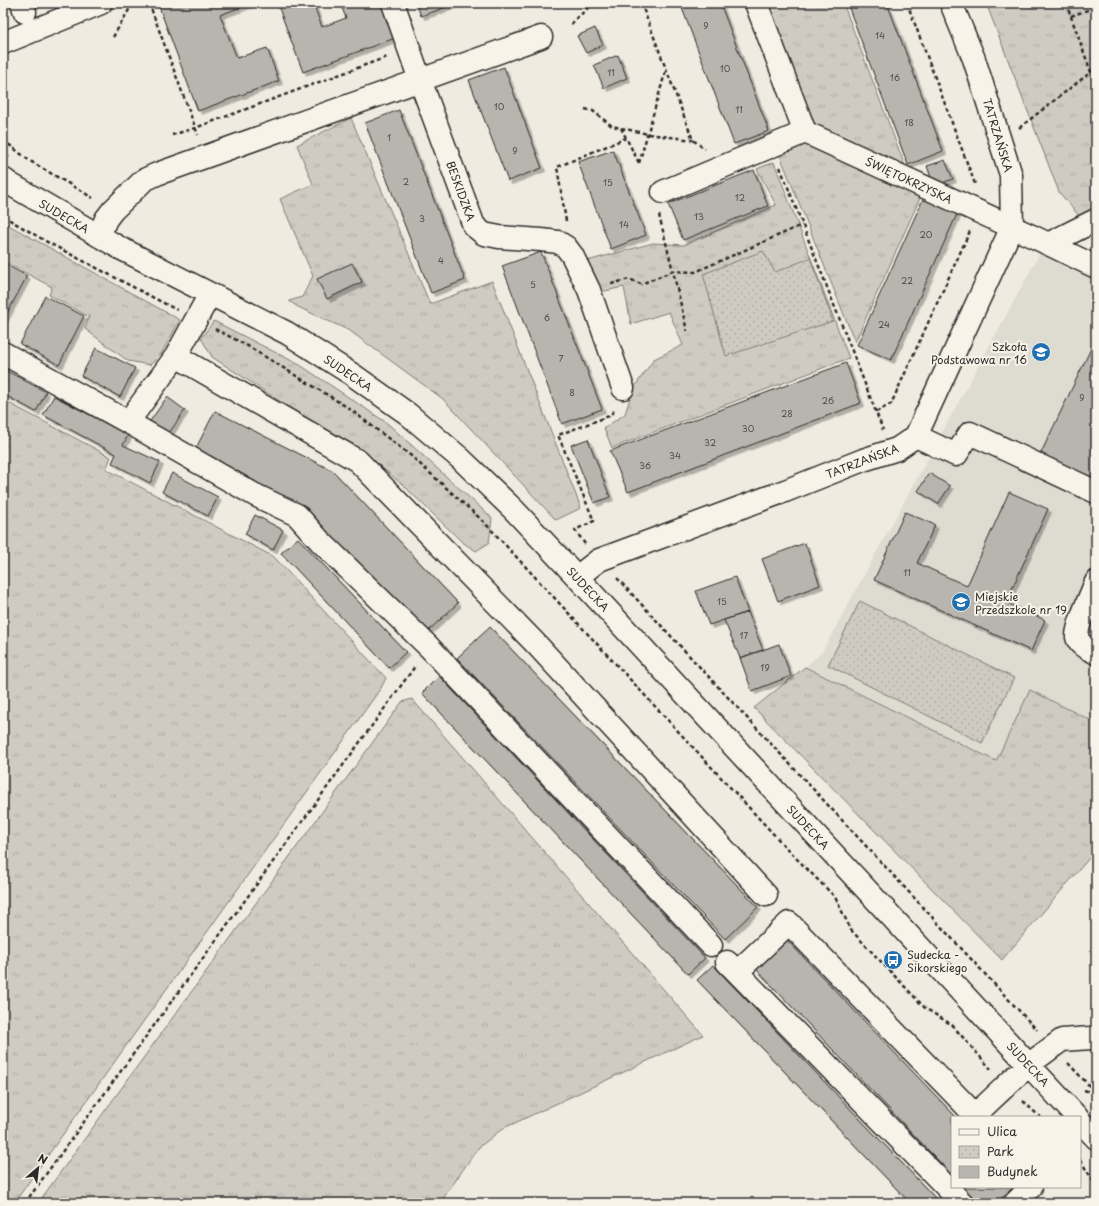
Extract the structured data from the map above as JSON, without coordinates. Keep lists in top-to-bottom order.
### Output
{
  "streets": {
    "street": [
      "TATRZAŃSKA",
      "ŚWIĘTOKRZYSKA",
      "BESKIDZKA",
      "SUDECKA"
    ]
  },
  "crossings": [
    ["TATRZAŃSKA", "ŚWIĘTOKRZYSKA"],
    ["TATRZAŃSKA", "SUDECKA"]
  ],
  "places": {
    "school or university": ["Szkoła Podstawowa nr 16", "Miejskie Przedszkole nr 19"],
    "bus stop": ["Sudecka - Sikorskiego"]
  },
  "house_numbers": [
    "9",
    "14",
    "10",
    "11",
    "16",
    "10",
    "11",
    "18",
    "1",
    "9",
    "2",
    "15",
    "12",
    "13",
    "3",
    "14",
    "20",
    "4",
    "22",
    "5",
    "6",
    "24",
    "7",
    "8",
    "9",
    "26",
    "28",
    "30",
    "32",
    "34",
    "36",
    "11",
    "15",
    "17",
    "19"
  ],
  "legend": ["Ulica", "Park", "Budynek"],
  "north": "top right"
}
